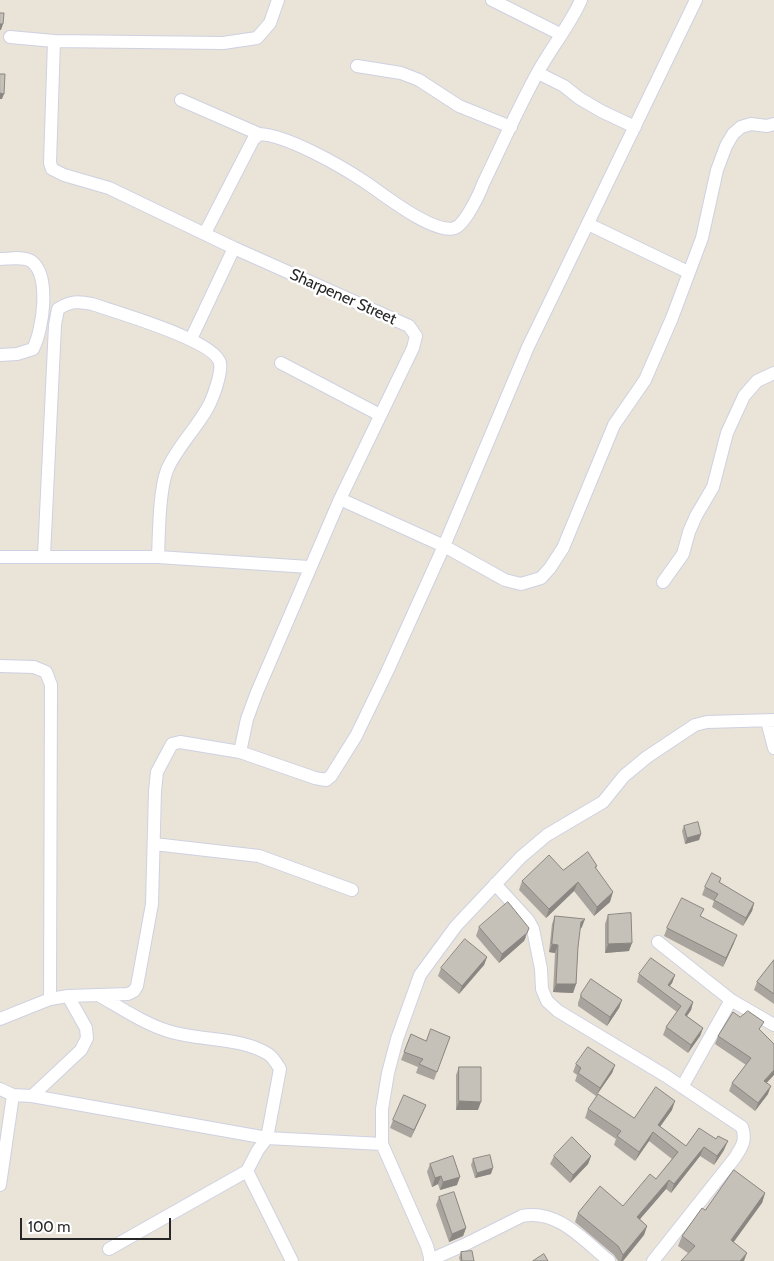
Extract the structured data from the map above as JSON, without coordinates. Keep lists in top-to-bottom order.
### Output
{
  "streets": {
    "street": ["Sharpener Street"]
  },
  "scale_bar": "100 m"
}
